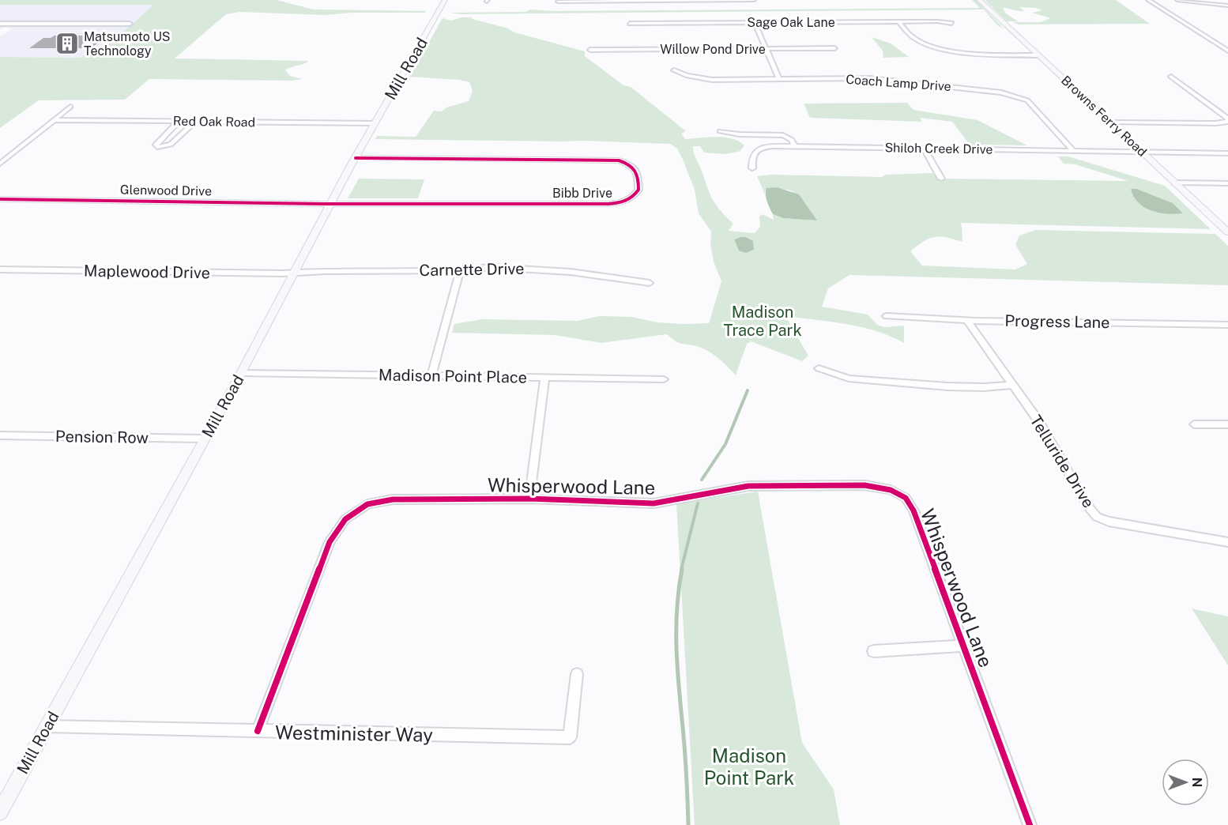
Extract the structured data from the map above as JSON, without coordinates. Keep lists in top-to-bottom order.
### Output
{
  "streets": {
    "street": [
      "Sage Oak Lane",
      "Willow Pond Drive",
      "Mill Road",
      "Coach Lamp Drive",
      "Browns Ferry Road",
      "Red Oak Road",
      "Shiloh Creek Drive",
      "Glenwood Drive",
      "Bibb Drive",
      "Carnette Drive",
      "Maplewood Drive",
      "Progress Lane",
      "Madison Point Place",
      "Pension Row",
      "Telluride Drive",
      "Whisperwood Lane",
      "Westminister Way"
    ]
  },
  "crossings": [
    ["Mill Road", "Red Oak Road"],
    ["Mill Road", "Glenwood Drive"],
    ["Mill Road", "Bibb Drive"],
    ["Mill Road", "Carnette Drive"],
    ["Mill Road", "Maplewood Drive"],
    ["Mill Road", "Madison Point Place"],
    ["Mill Road", "Pension Row"],
    ["Mill Road", "Westminister Way"],
    ["Coach Lamp Drive", "Shiloh Creek Drive"],
    ["Browns Ferry Road", "Shiloh Creek Drive"],
    ["Glenwood Drive", "Bibb Drive"],
    ["Carnette Drive", "Maplewood Drive"],
    ["Progress Lane", "Telluride Drive"],
    ["Whisperwood Lane", "Westminister Way"]
  ],
  "parks": ["Madison Trace Park", "Madison Point Park"],
  "places": {
    "building": ["Matsumoto US Technology"]
  },
  "north": "right"
}
